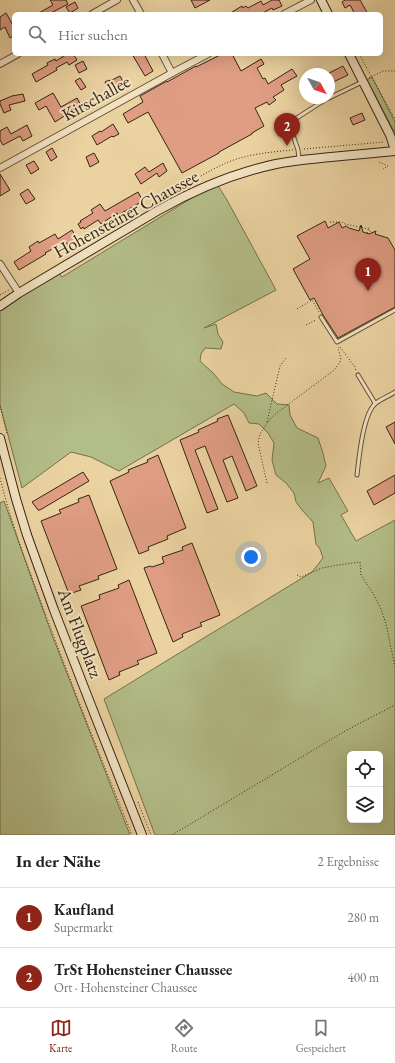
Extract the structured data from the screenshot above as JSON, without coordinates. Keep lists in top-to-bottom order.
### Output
{
  "streets": {
    "main road": ["Hohensteiner Chaussee", "Am Flugplatz"],
    "street": ["Kirschallee"]
  },
  "north": "bottom right",
  "page": {
    "search": "Hier suchen",
    "pins": ["2", "1"],
    "heading": ["In der Nähe", "2 Ergebnisse"],
    "list": [
      {
        "mark": "1",
        "name": "Kaufland",
        "note": "Supermarkt",
        "value": "280 m"
      },
      {
        "mark": "2",
        "name": "TrSt Hohensteiner Chaussee",
        "note": "Ort · Hohensteiner Chaussee",
        "value": "400 m"
      }
    ],
    "nav": ["Karte", "Route", "Gespeichert"]
  }
}
